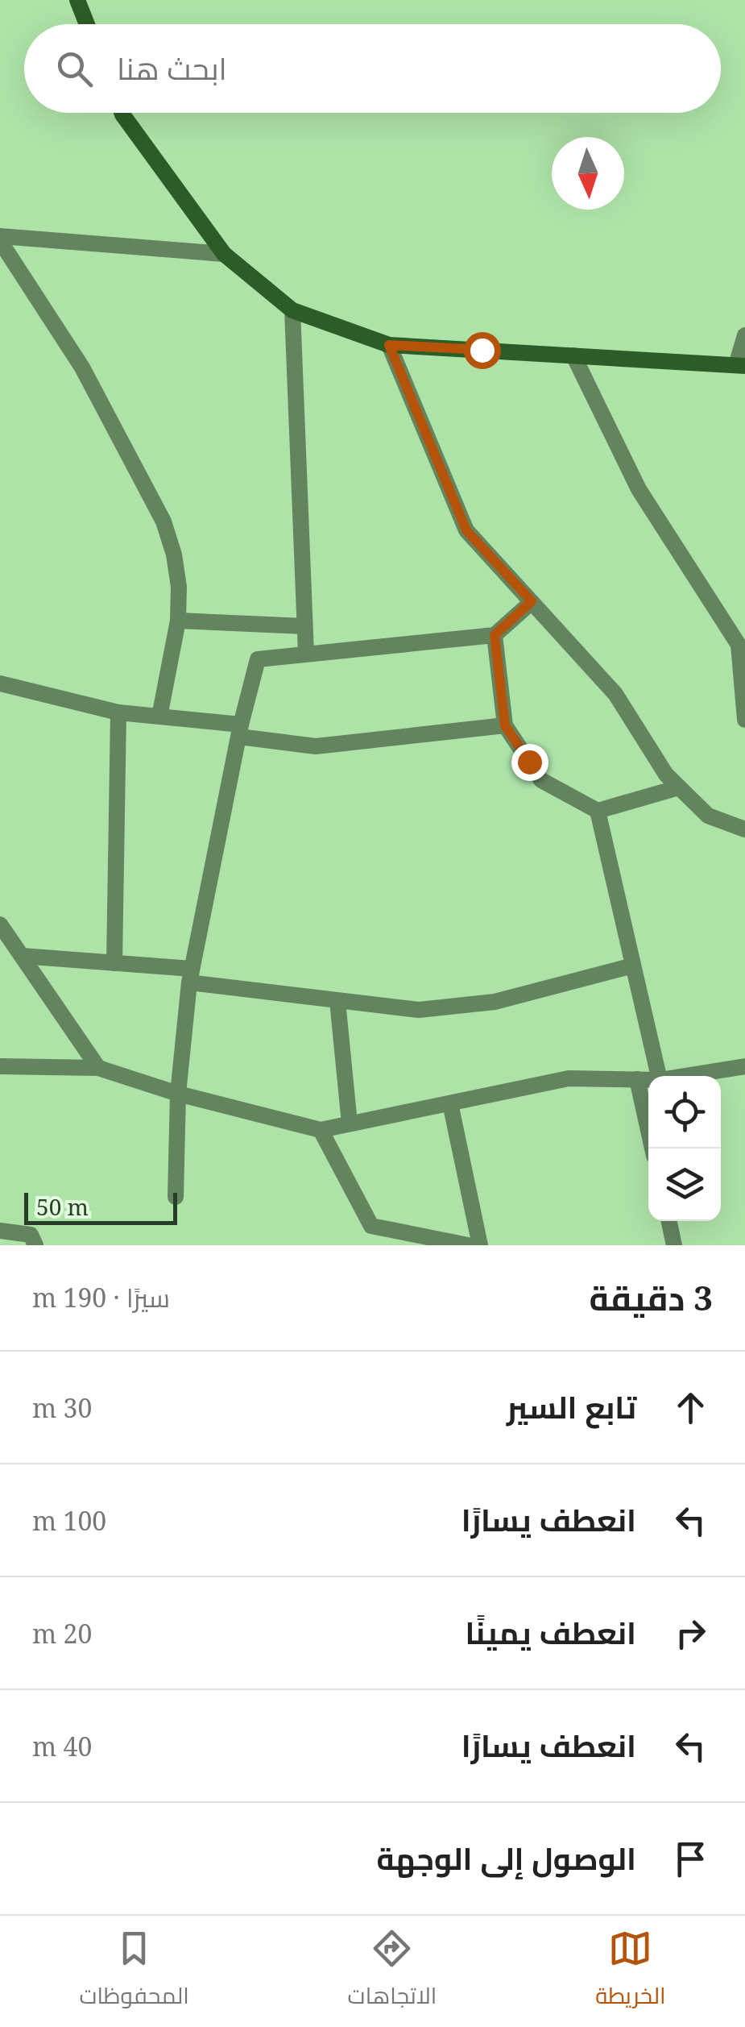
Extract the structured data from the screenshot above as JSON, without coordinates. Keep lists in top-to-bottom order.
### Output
{
  "scale_bar": "50 m",
  "north": "bottom",
  "page": {
    "search": "ابحث هنا",
    "scale": "50 m",
    "heading": ["3 دقيقة", "سيرًا · 190 m"],
    "list": [
      ["تابع السير", "30 m"],
      ["انعطف يسارًا", "100 m"],
      ["انعطف يمينًا", "20 m"],
      ["انعطف يسارًا", "40 m"],
      "الوصول إلى الوجهة"
    ],
    "nav": ["الخريطة", "الاتجاهات", "المحفوظات"]
  }
}
